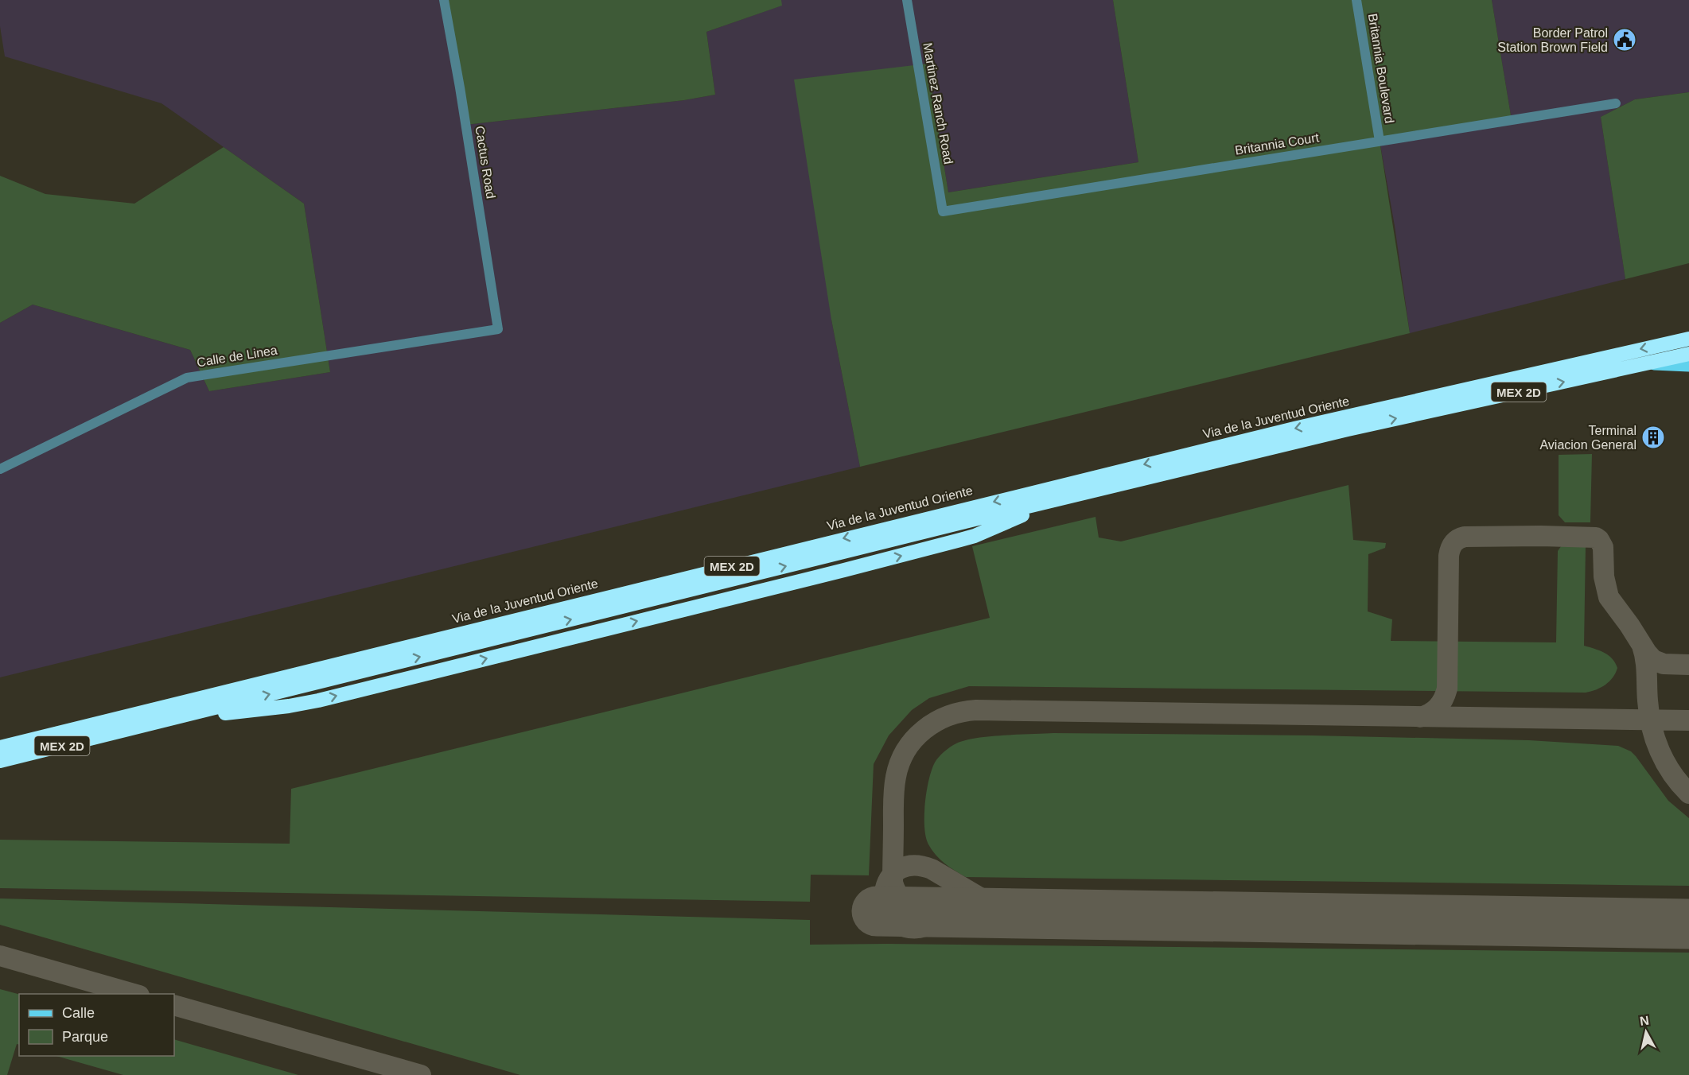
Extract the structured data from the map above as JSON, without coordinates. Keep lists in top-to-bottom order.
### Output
{
  "streets": {
    "highway": ["MEX 2D", "Via de la Juventud Oriente"],
    "street": [
      "Britannia Boulevard",
      "Martinez Ranch Road",
      "Britannia Court",
      "Cactus Road",
      "Calle de Linea"
    ]
  },
  "crossings": [
    ["Britannia Boulevard", "Britannia Court"],
    ["Martinez Ranch Road", "Britannia Court"],
    ["Cactus Road", "Calle de Linea"],
    ["MEX 2D", "Via de la Juventud Oriente"]
  ],
  "places": {
    "public building": ["Border Patrol Station Brown Field"],
    "building": ["Terminal Aviacion General"]
  },
  "legend": ["Calle", "Parque"],
  "north": "top"
}
